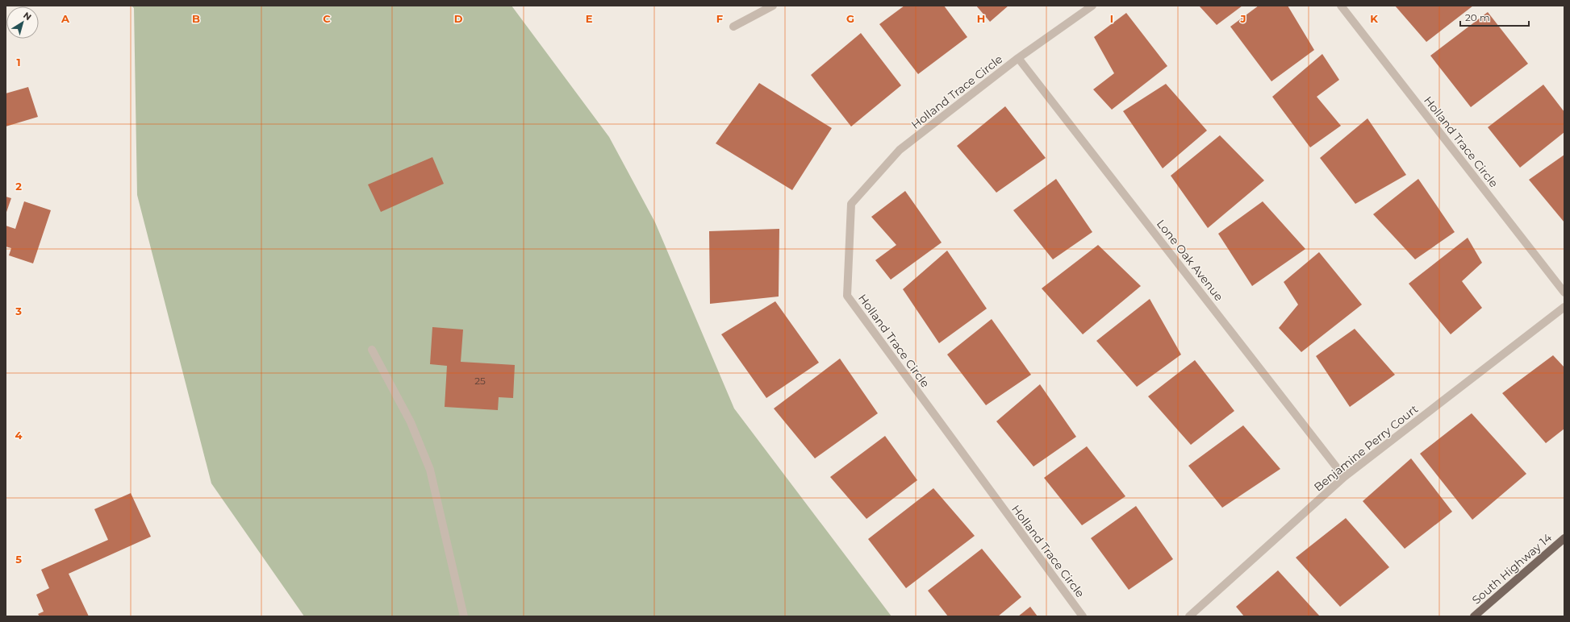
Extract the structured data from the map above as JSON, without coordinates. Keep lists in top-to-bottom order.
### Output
{
  "streets": {
    "main road": ["South Highway 14"],
    "street": ["Holland Trace Circle", "Lone Oak Avenue", "Benjamine Perry Court"]
  },
  "crossings": [
    ["Holland Trace Circle", "Lone Oak Avenue"],
    ["Lone Oak Avenue", "Benjamine Perry Court"]
  ],
  "house_numbers": ["25"],
  "scale_bar": "20 m",
  "north": "top right",
  "grid": {
    "columns": [
      "A",
      "B",
      "C",
      "D",
      "E",
      "F",
      "G",
      "H",
      "I",
      "J",
      "K"
    ],
    "rows": [
      "1",
      "2",
      "3",
      "4",
      "5"
    ]
  }
}
